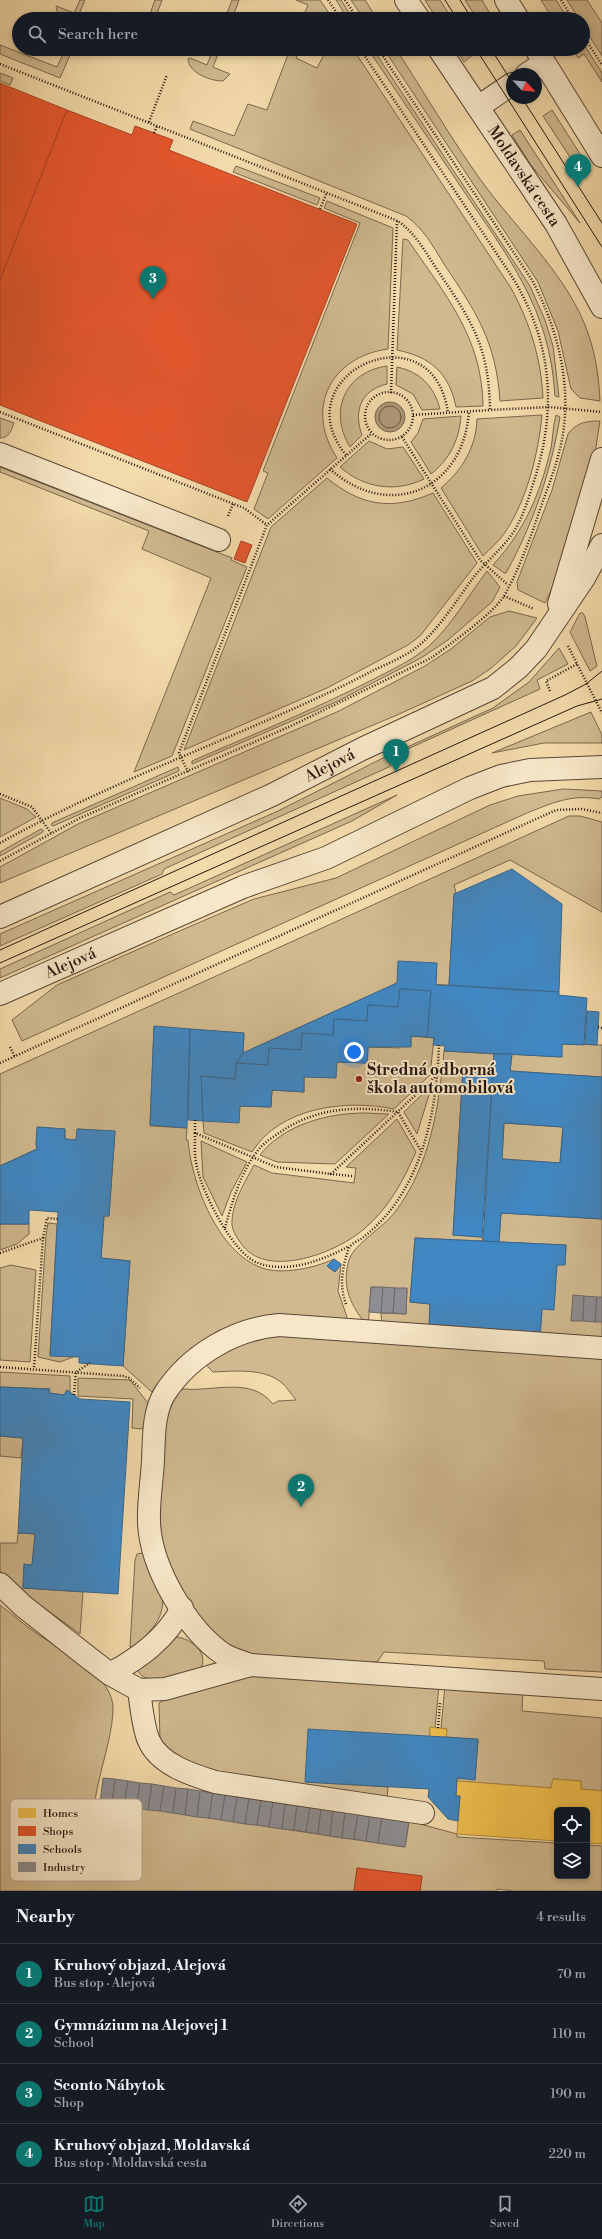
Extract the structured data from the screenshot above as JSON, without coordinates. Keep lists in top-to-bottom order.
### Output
{
  "streets": {
    "street": ["Moldavská cesta", "Alejová"]
  },
  "places": ["Stredná odborná škola automobilová"],
  "legend": [
    "Homes",
    "Shops",
    "Schools",
    "Industry"
  ],
  "north": "bottom right",
  "page": {
    "search": "Search here",
    "pins": [
      "4",
      "3",
      "1",
      "2"
    ],
    "heading": ["Nearby", "4 results"],
    "list": [
      {
        "mark": "1",
        "name": "Kruhový objazd, Alejová",
        "note": "Bus stop · Alejová",
        "value": "70 m"
      },
      {
        "mark": "2",
        "name": "Gymnázium na Alejovej 1",
        "note": "School",
        "value": "110 m"
      },
      {
        "mark": "3",
        "name": "Sconto Nábytok",
        "note": "Shop",
        "value": "190 m"
      },
      {
        "mark": "4",
        "name": "Kruhový objazd, Moldavská",
        "note": "Bus stop · Moldavská cesta",
        "value": "220 m"
      }
    ],
    "nav": ["Map", "Directions", "Saved"]
  }
}
